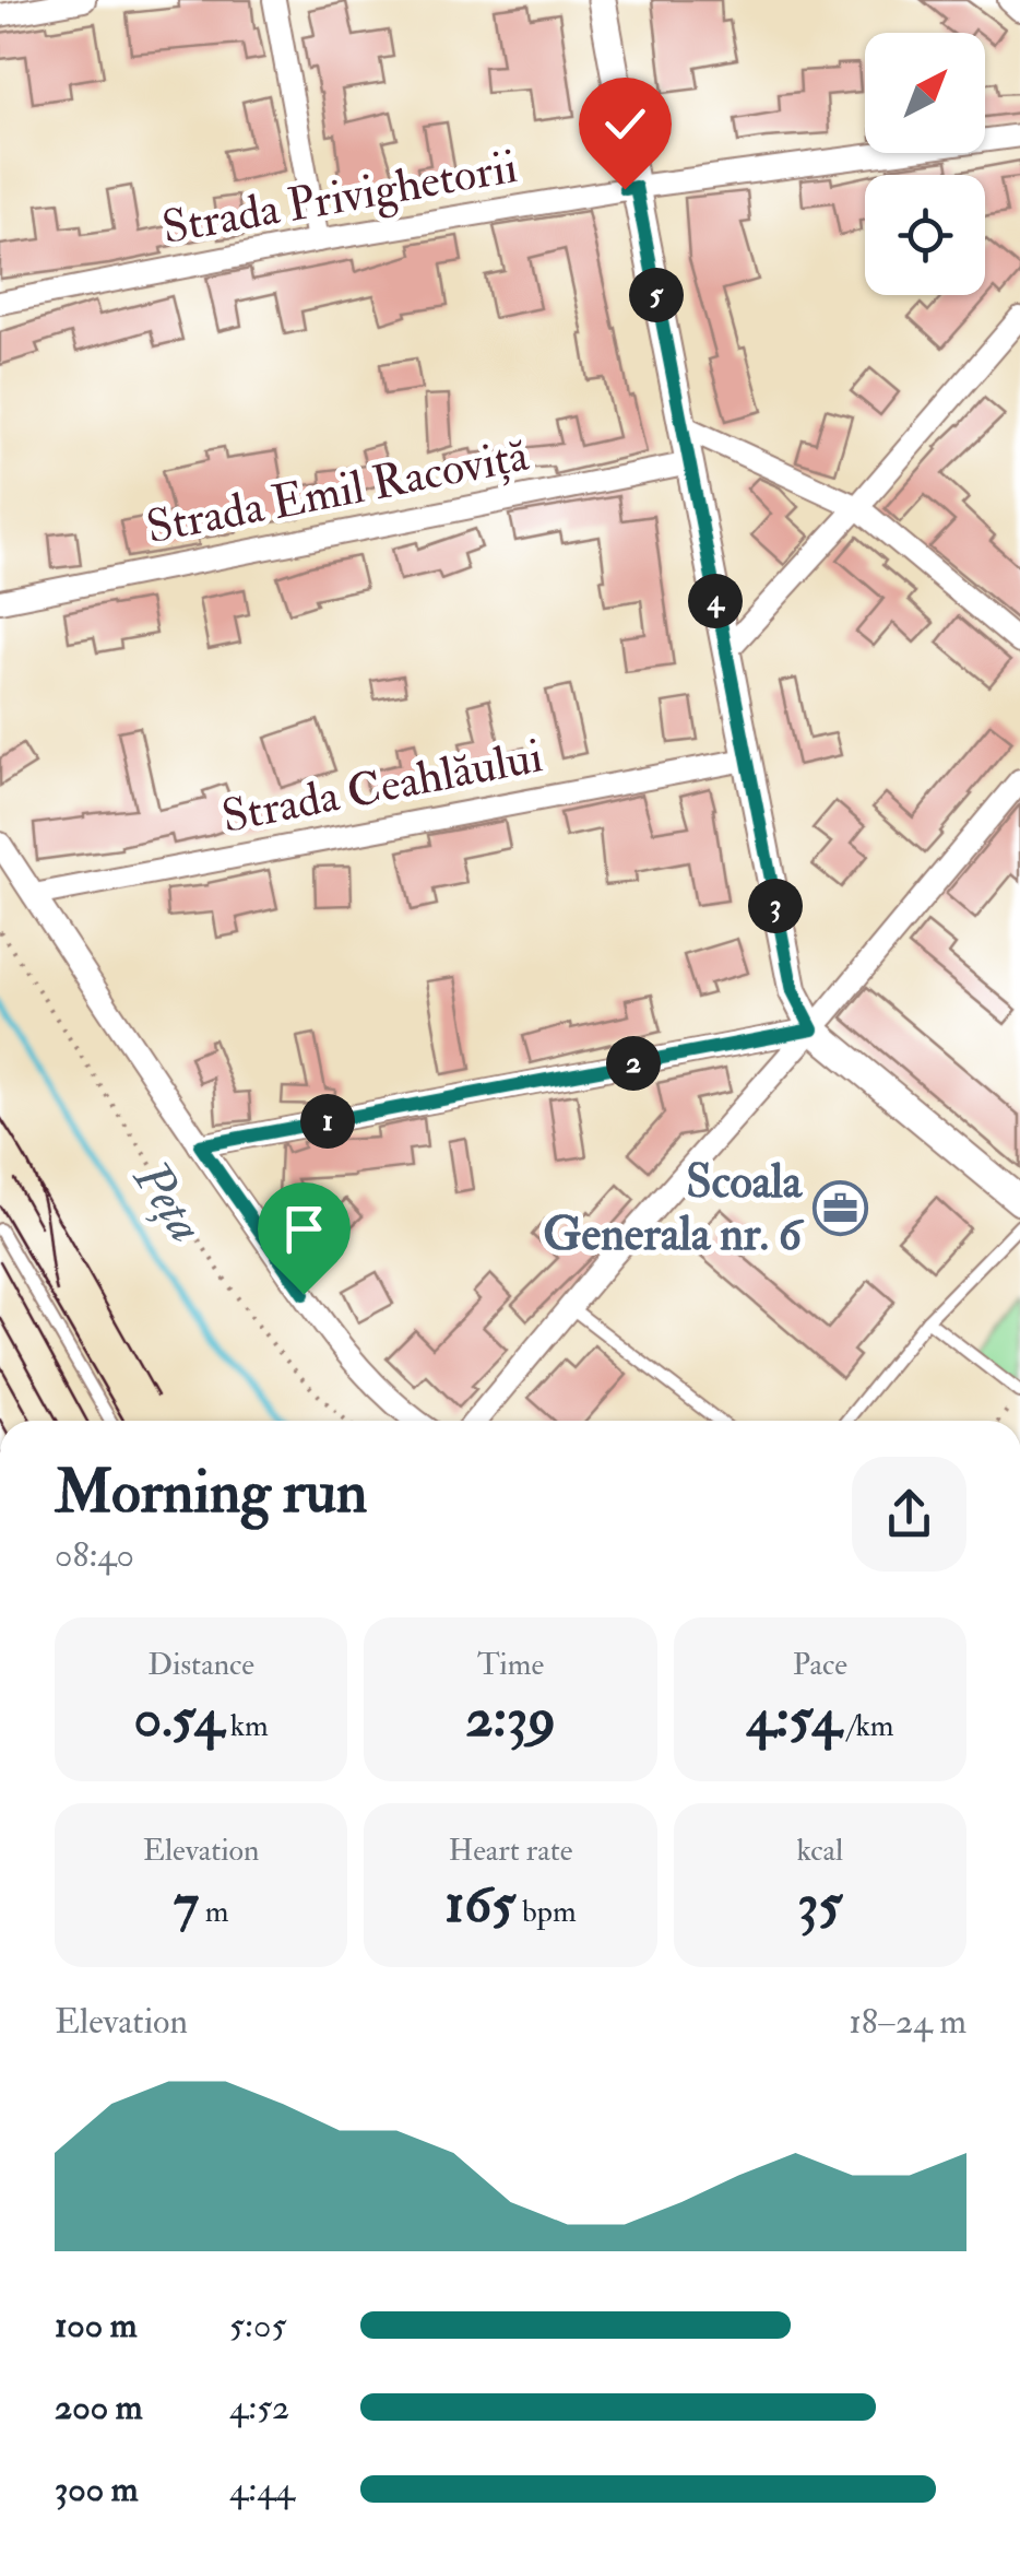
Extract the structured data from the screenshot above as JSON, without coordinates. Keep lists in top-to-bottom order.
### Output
{
  "streets": {
    "street": ["Strada Privighetorii", "Strada Emil Racoviță", "Strada Ceahlăului"]
  },
  "water": ["Peța"],
  "places": {
    "office": ["Scoala Generala nr. 6"]
  },
  "north": "top right",
  "page": {
    "pins": [
      "5",
      "4",
      "3",
      "2",
      "1"
    ],
    "heading": ["Morning run", "08:40"],
    "stats": [
      ["Distance", "0.54 km"],
      ["Time", "2:39"],
      ["Pace", "4:54 /km"],
      ["Elevation", "7 m"],
      ["Heart rate", "165 bpm"],
      ["kcal", "35"]
    ],
    "chart": ["Elevation", "18–24 m"],
    "list": [
      {
        "name": "100 m",
        "note": "5:05"
      },
      {
        "name": "200 m",
        "note": "4:52"
      },
      {
        "name": "300 m",
        "note": "4:44"
      }
    ]
  }
}
